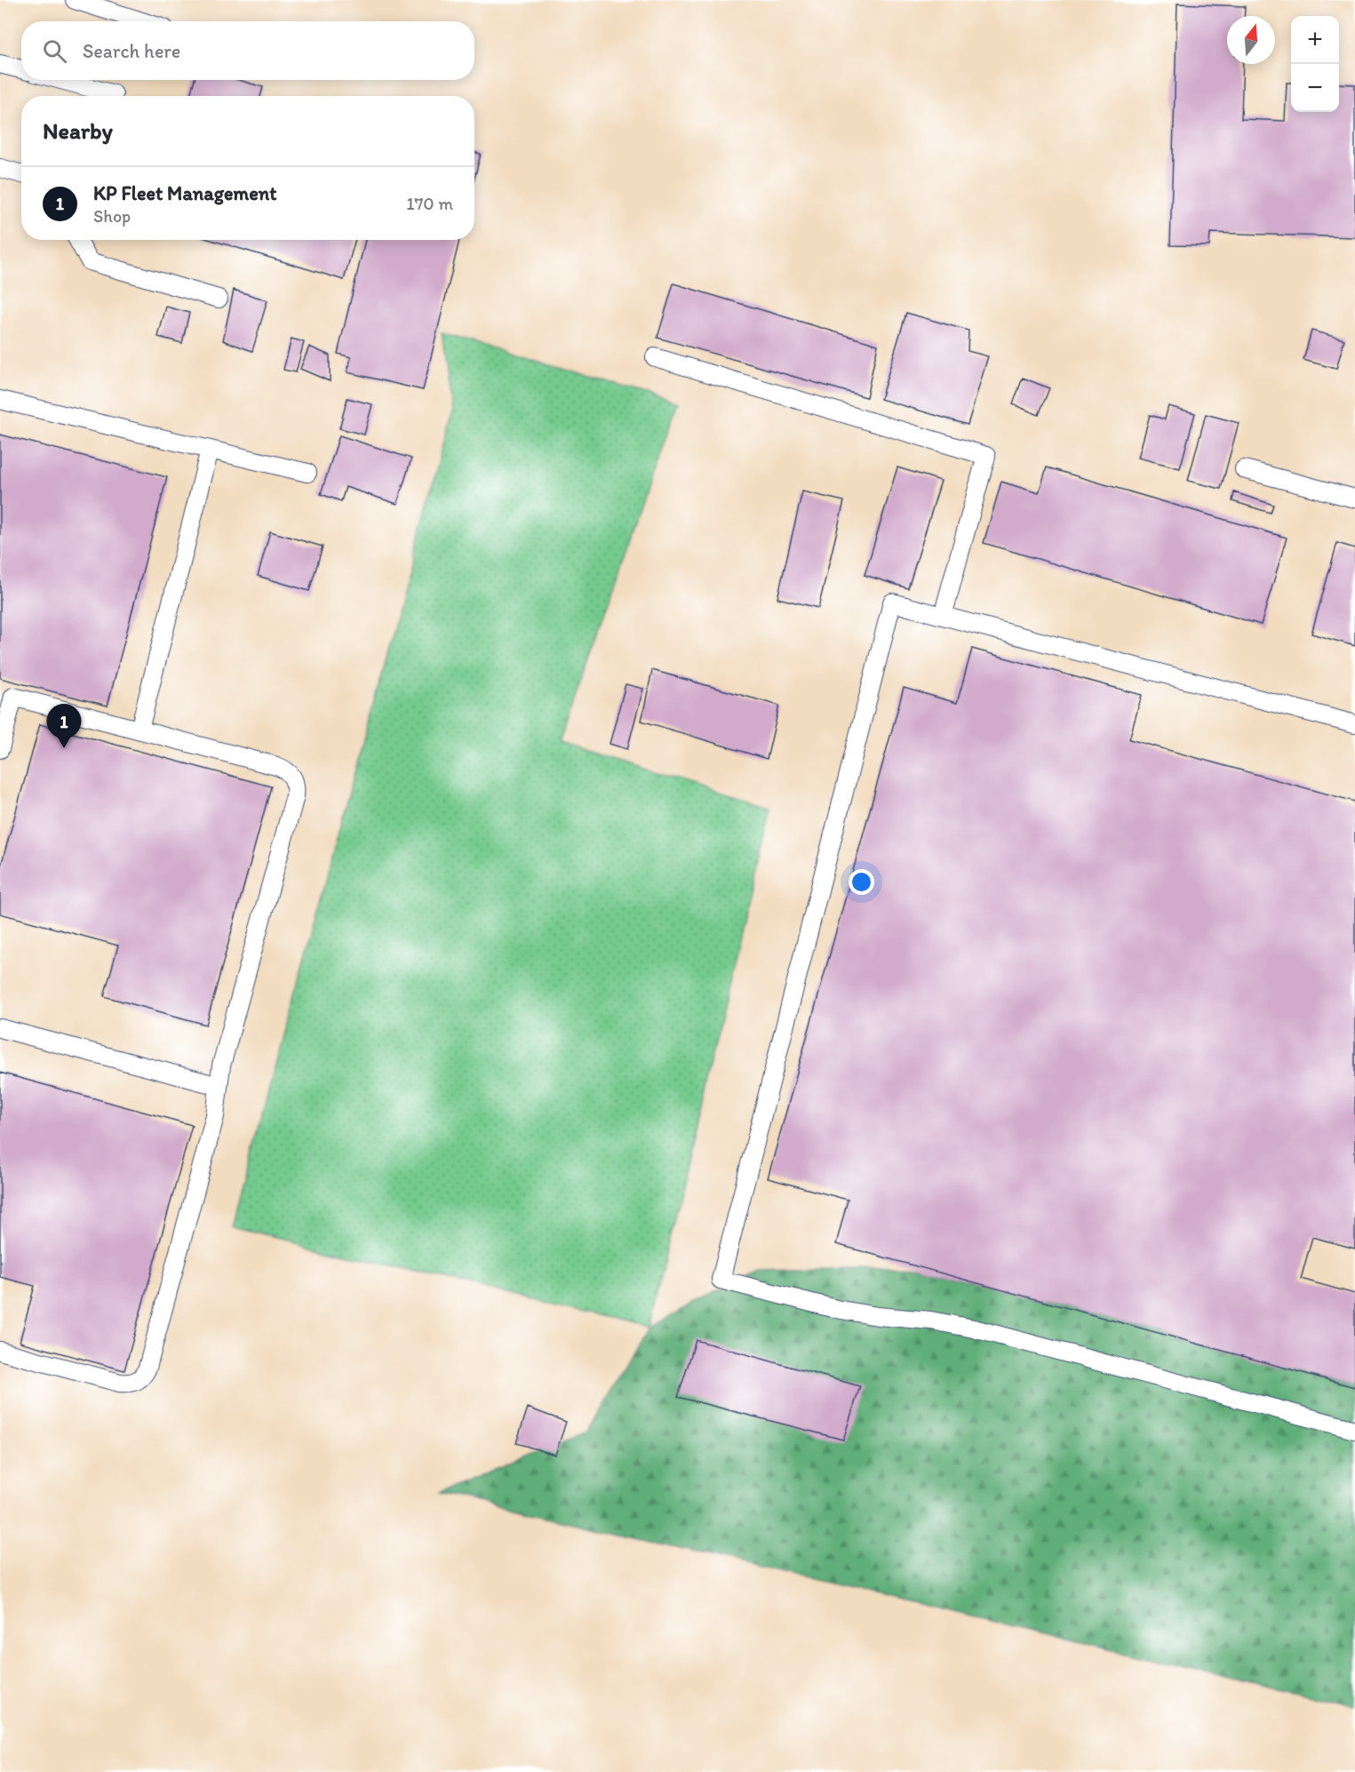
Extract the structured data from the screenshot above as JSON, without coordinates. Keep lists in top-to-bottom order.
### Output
{
  "north": "top",
  "page": {
    "map_buttons": ["+", "−"],
    "search": "Search here",
    "heading": "Nearby",
    "list": [
      {
        "mark": "1",
        "name": "KP Fleet Management",
        "note": "Shop",
        "value": "170 m"
      }
    ],
    "pins": "1"
  }
}
